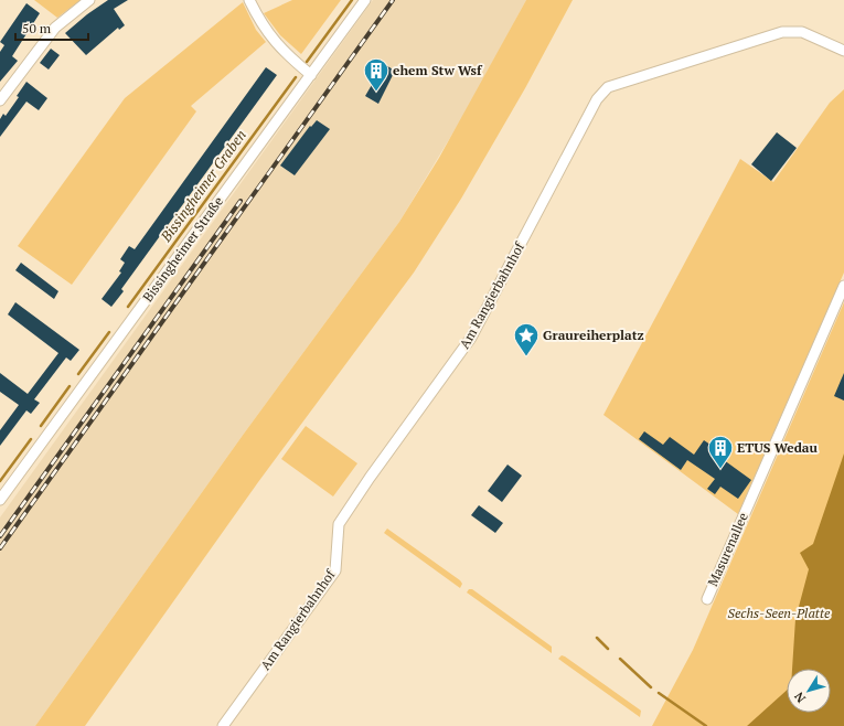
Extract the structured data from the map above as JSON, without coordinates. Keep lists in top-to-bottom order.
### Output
{
  "streets": {
    "street": ["Bissingheimer Straße", "Am Rangierbahnhof", "Masurenallee"]
  },
  "water": ["Bissingheimer Graben"],
  "parks": ["Sechs-Seen-Platte"],
  "places": {
    "building": ["ehem Stw Wsf", "ETUS Wedau"],
    "place": ["Graureiherplatz"]
  },
  "scale_bar": "50 m",
  "north": "bottom left"
}
